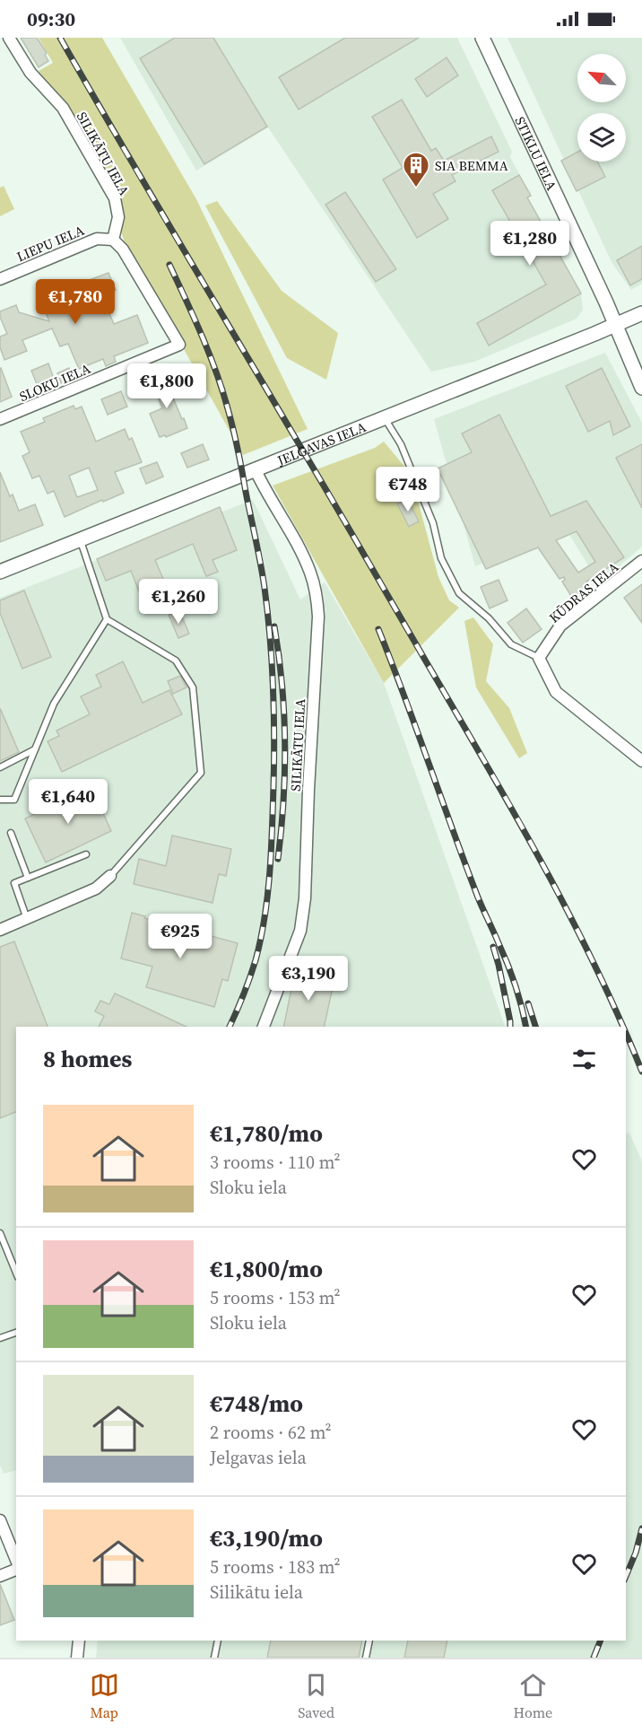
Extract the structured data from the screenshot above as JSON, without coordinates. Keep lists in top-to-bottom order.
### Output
{
  "streets": {
    "street": [
      "SILIKĀTU IELA",
      "STIKLU IELA",
      "LIEPU IELA",
      "SLOKU IELA",
      "JELGAVAS IELA",
      "KŪDRAS IELA"
    ]
  },
  "crossings": [
    ["SILIKĀTU IELA", "LIEPU IELA"],
    ["SILIKĀTU IELA", "SLOKU IELA"],
    ["SILIKĀTU IELA", "JELGAVAS IELA"],
    ["STIKLU IELA", "JELGAVAS IELA"],
    ["LIEPU IELA", "SLOKU IELA"]
  ],
  "places": {
    "building": ["SIA BEMMA"]
  },
  "north": "top left",
  "page": {
    "status": "09:30",
    "price": [
      "€1,280",
      "€1,780",
      "€1,800",
      "€748",
      "€1,260",
      "€1,640",
      "€925",
      "€3,190"
    ],
    "heading": "8 homes",
    "list": [
      {
        "name": "€1,780/mo",
        "note": "3 rooms · 110 m² · Sloku iela"
      },
      {
        "name": "€1,800/mo",
        "note": "5 rooms · 153 m² · Sloku iela"
      },
      {
        "name": "€748/mo",
        "note": "2 rooms · 62 m² · Jelgavas iela"
      },
      {
        "name": "€3,190/mo",
        "note": "5 rooms · 183 m² · Silikātu iela"
      }
    ],
    "tabs": ["Map", "Saved", "Home"]
  }
}
